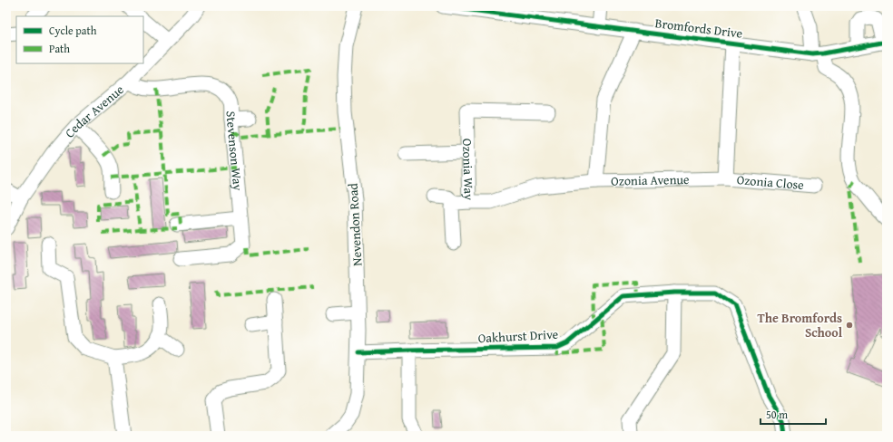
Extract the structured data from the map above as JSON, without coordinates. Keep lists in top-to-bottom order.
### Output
{
  "streets": {
    "street": [
      "Bromfords Drive",
      "Cedar Avenue",
      "Stevenson Way",
      "Ozonia Way",
      "Ozonia Avenue",
      "Ozonia Close",
      "Nevendon Road",
      "Oakhurst Drive"
    ]
  },
  "crossings": [
    ["Bromfords Drive", "Ozonia Avenue"],
    ["Cedar Avenue", "Stevenson Way"],
    ["Ozonia Way", "Ozonia Avenue"],
    ["Ozonia Avenue", "Ozonia Close"],
    ["Nevendon Road", "Oakhurst Drive"]
  ],
  "places": ["The Bromfords School"],
  "legend": ["Cycle path", "Path"],
  "scale_bar": "50 m"
}
